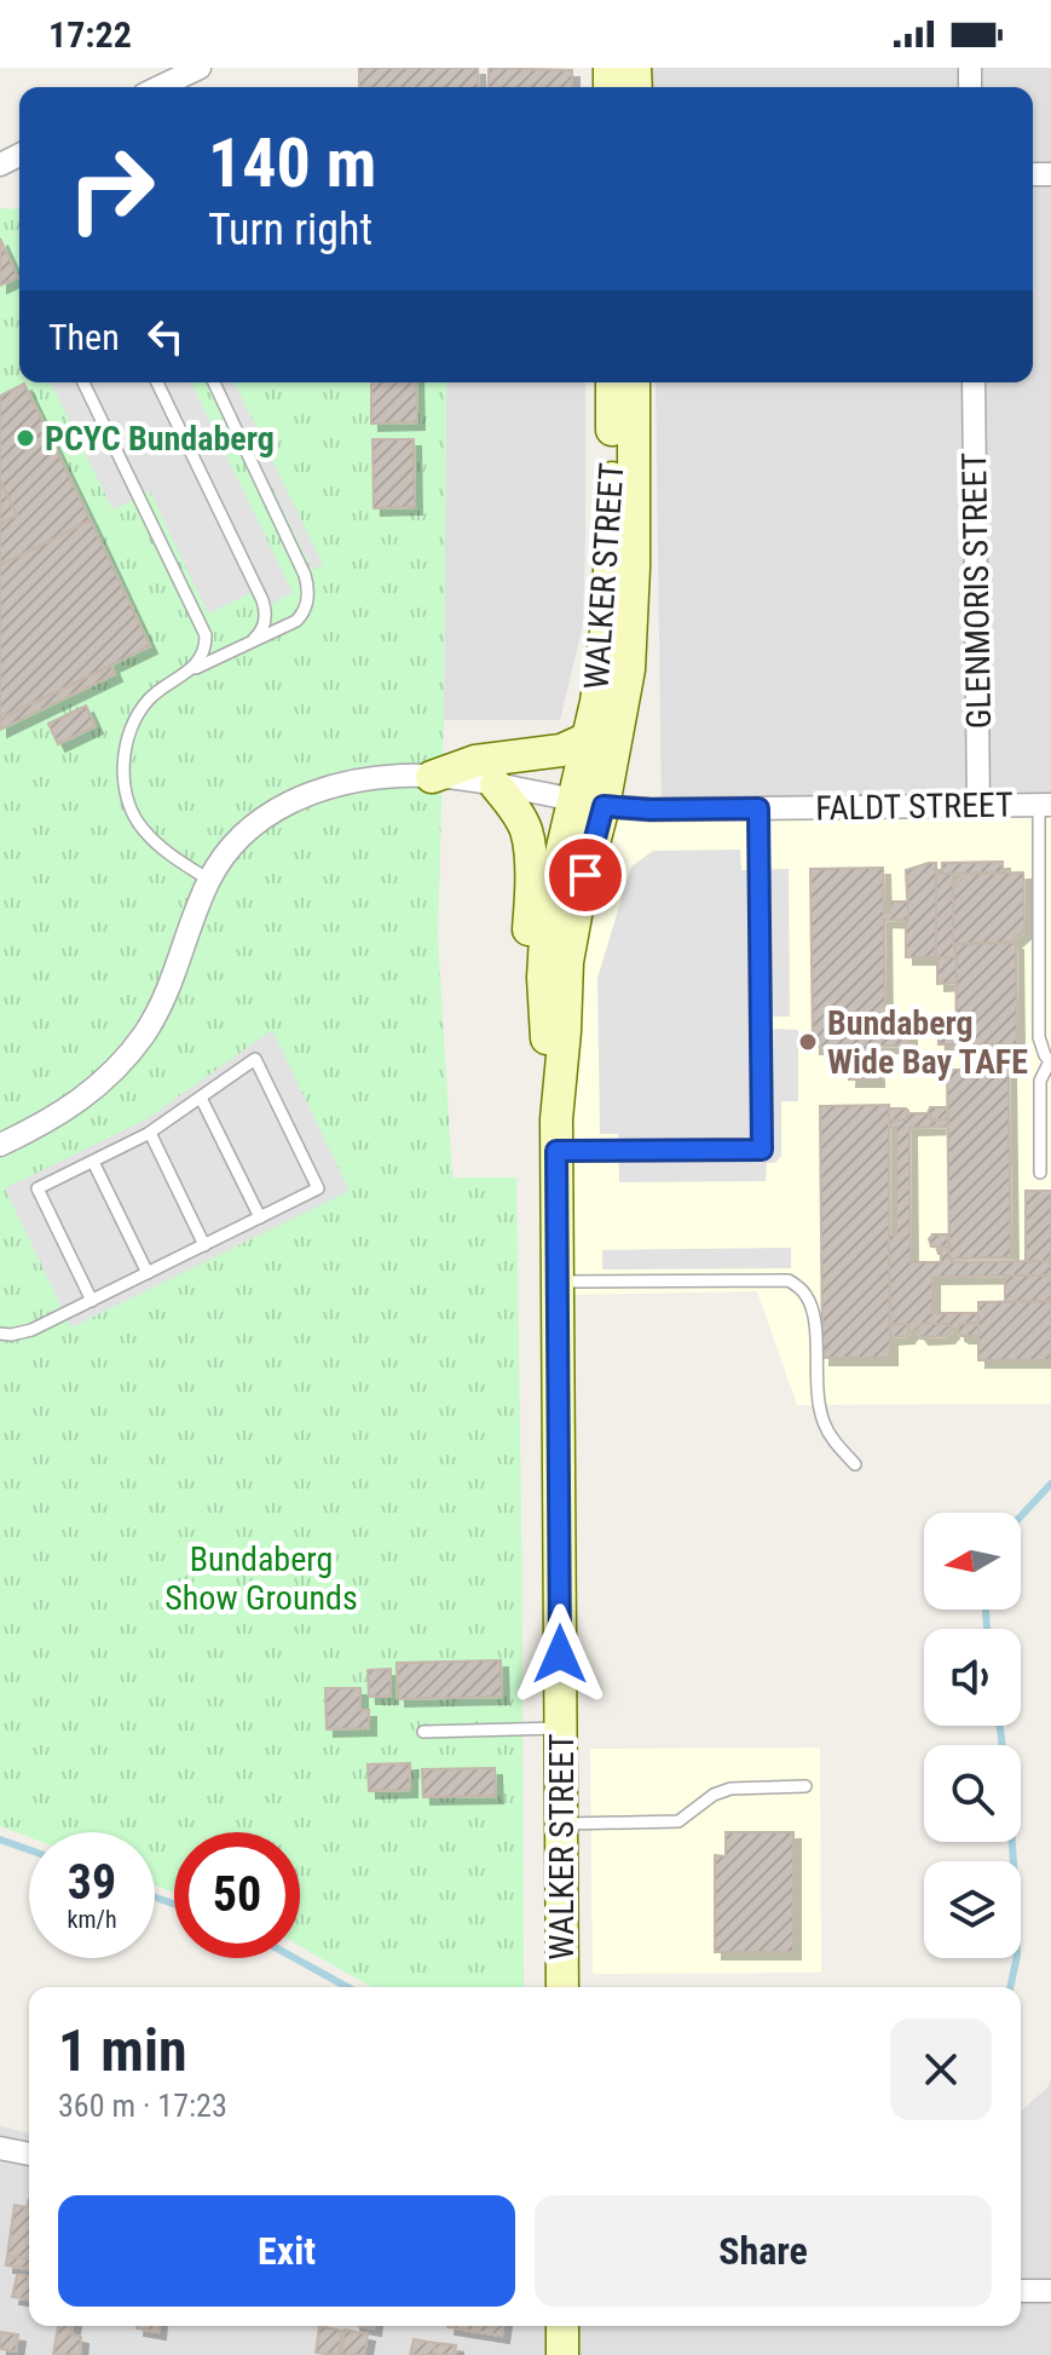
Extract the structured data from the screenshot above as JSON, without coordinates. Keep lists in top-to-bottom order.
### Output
{
  "streets": {
    "main road": ["WALKER STREET"],
    "street": ["GLENMORIS STREET", "FALDT STREET"]
  },
  "crossings": [
    ["WALKER STREET", "FALDT STREET"],
    ["GLENMORIS STREET", "FALDT STREET"]
  ],
  "parks": ["Bundaberg Show Grounds"],
  "places": ["PCYC Bundaberg", "Bundaberg Wide Bay TAFE"],
  "north": "left",
  "page": {
    "status": "17:22",
    "turn": ["140 m", "Turn right"],
    "then": "Then",
    "speed": "39 km/h",
    "limit": "50",
    "heading": ["1 min", "360 m · 17:23"],
    "buttons": ["Exit", "Share"]
  }
}
